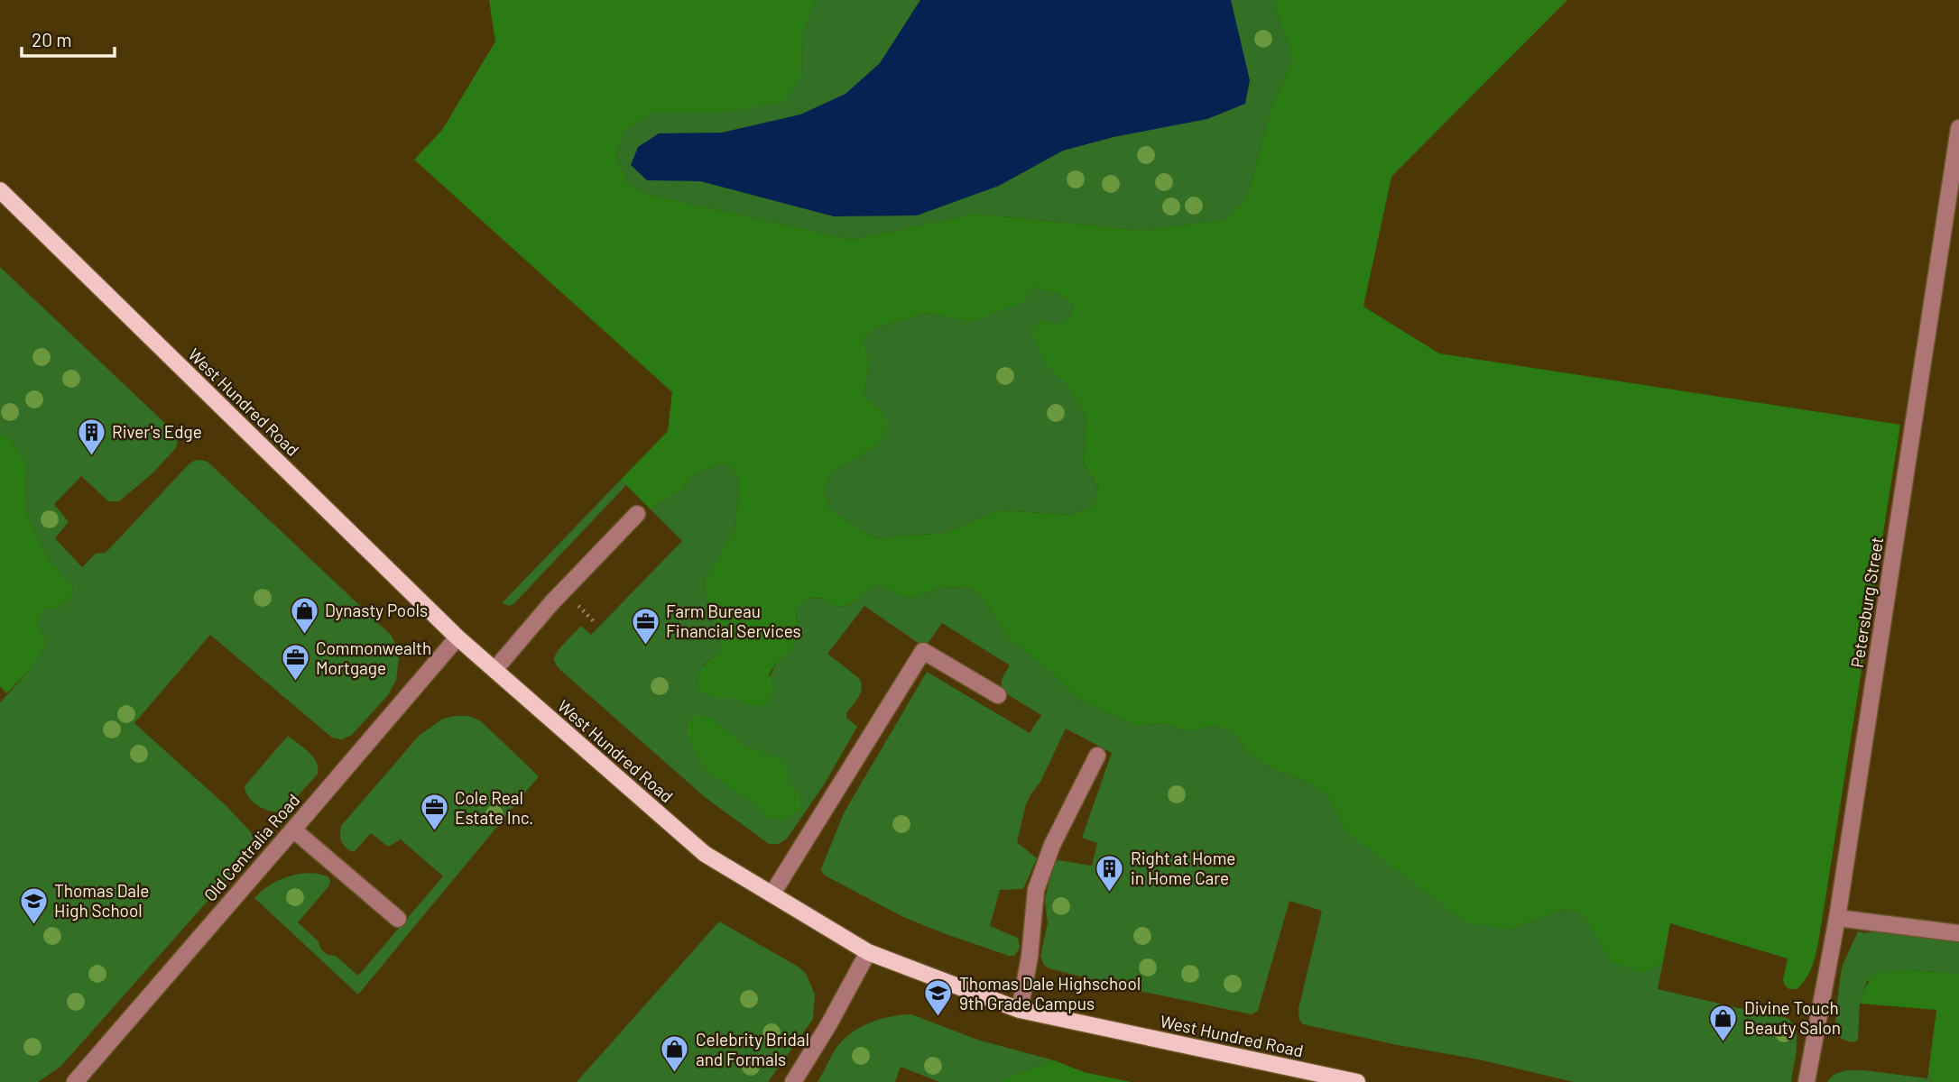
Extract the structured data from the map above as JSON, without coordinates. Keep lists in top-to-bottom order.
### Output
{
  "streets": {
    "main road": ["West Hundred Road"],
    "street": ["Petersburg Street", "Old Centralia Road"]
  },
  "crossings": [
    ["West Hundred Road", "Old Centralia Road"]
  ],
  "places": {
    "building": ["River's Edge", "Right at Home in Home Care"],
    "shop": ["Dynasty Pools", "Divine Touch Beauty Salon", "Celebrity Bridal and Formals"],
    "office": ["Farm Bureau Financial Services", "Commonwealth Mortgage", "Cole Real Estate Inc."],
    "school or university": ["Thomas Dale High School", "Thomas Dale Highschool 9th Grade Campus"]
  },
  "scale_bar": "20 m"
}
